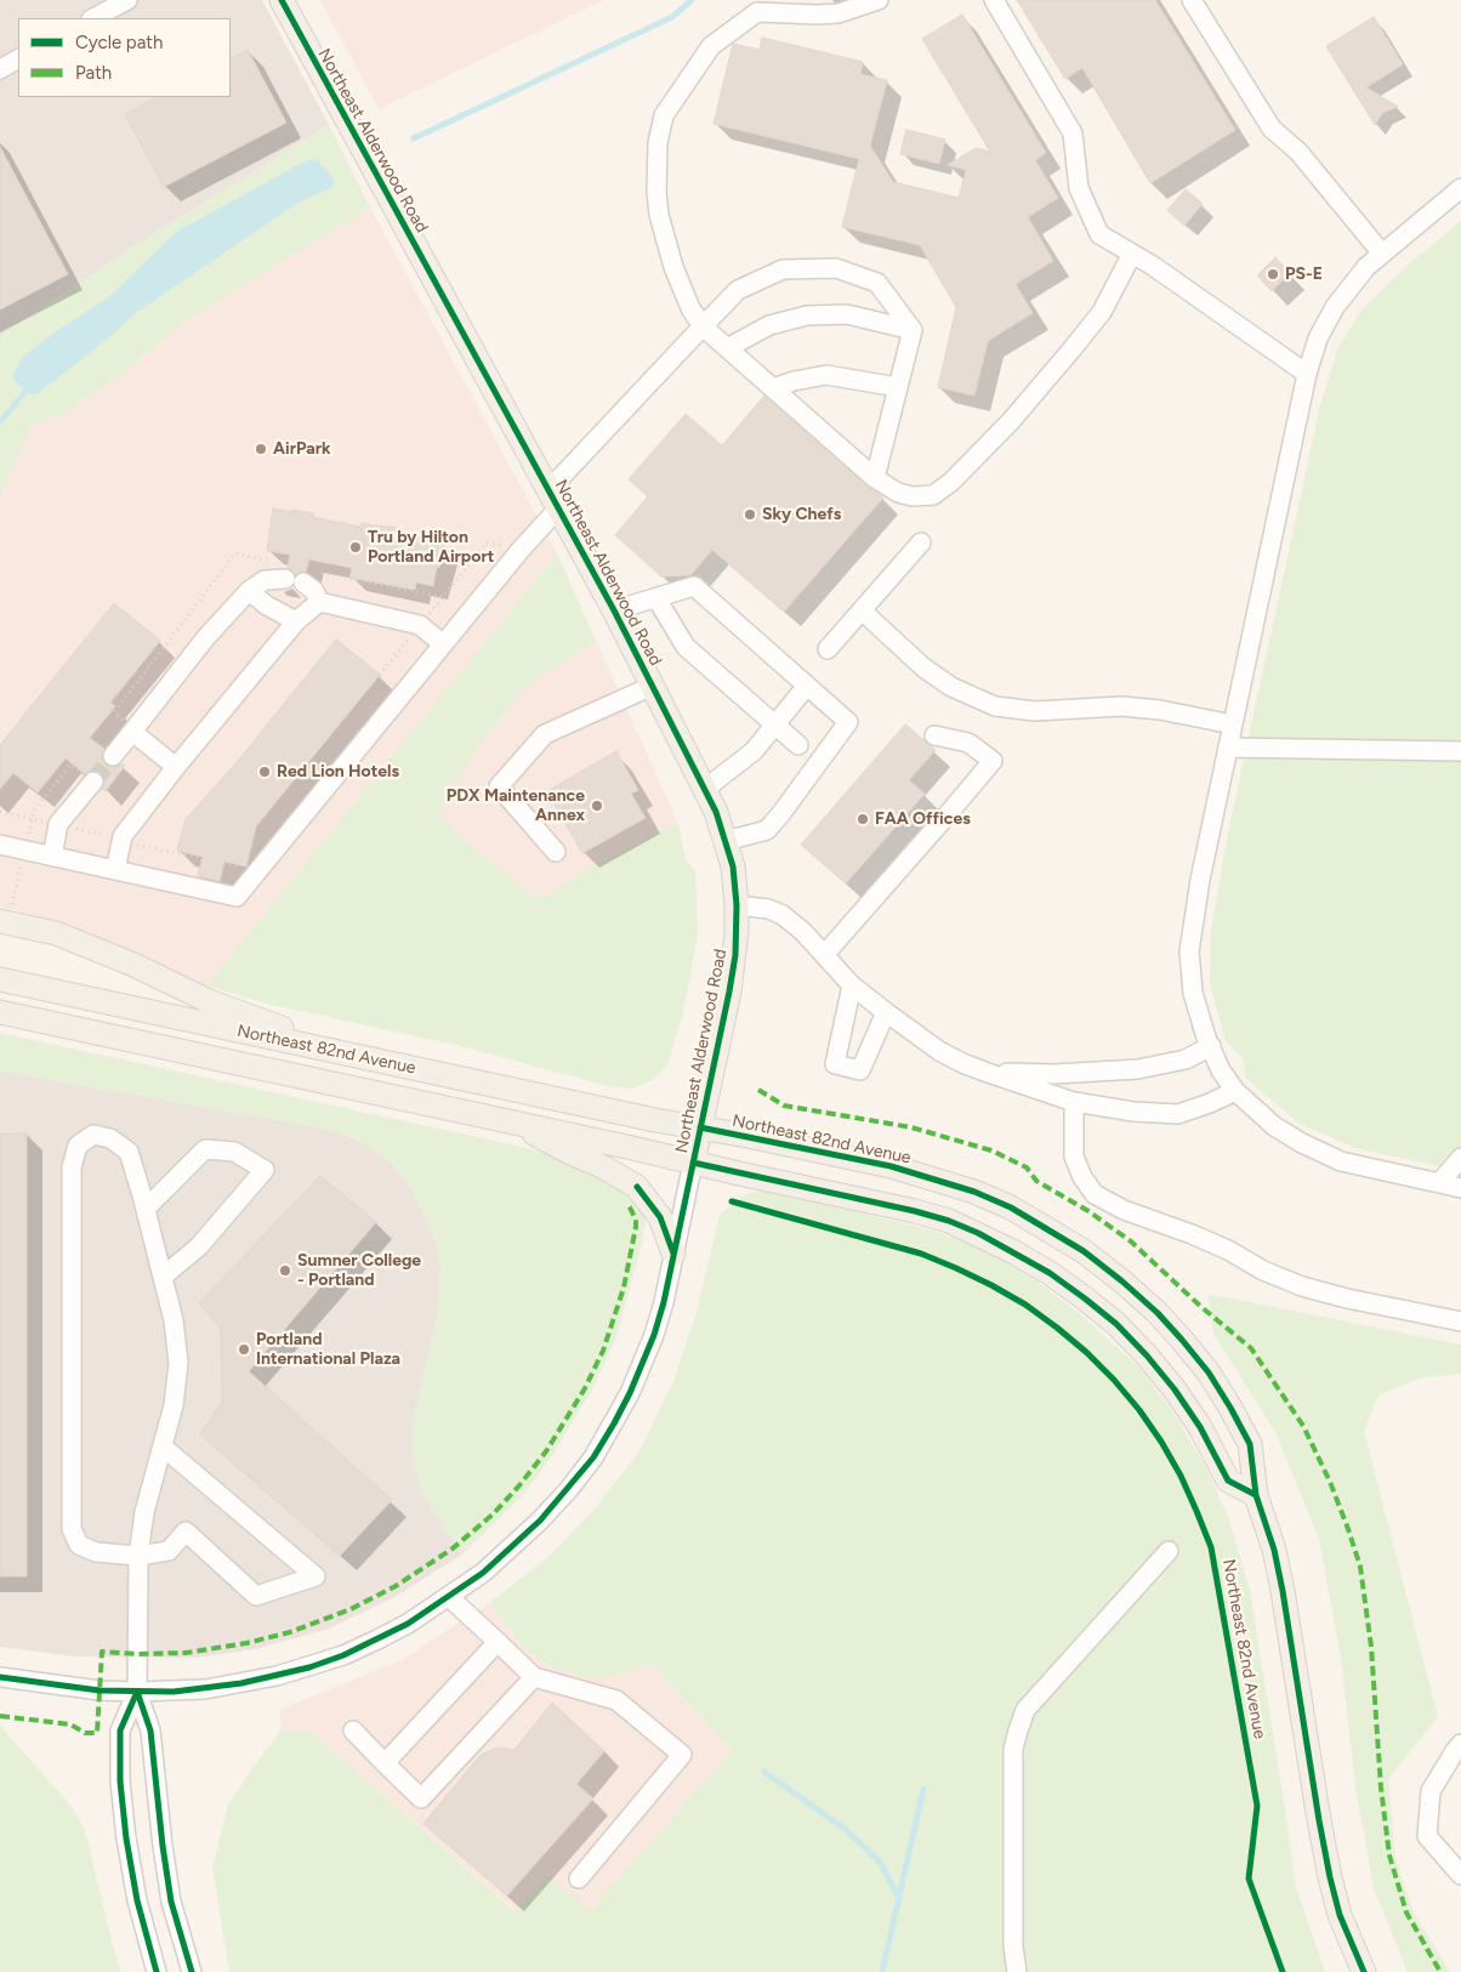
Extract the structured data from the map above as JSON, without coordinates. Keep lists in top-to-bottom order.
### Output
{
  "streets": {
    "main road": ["Northeast Alderwood Road", "Northeast 82nd Avenue"]
  },
  "crossings": [
    ["Northeast Alderwood Road", "Northeast 82nd Avenue"]
  ],
  "places": [
    "PS-E",
    "AirPark",
    "Sky Chefs",
    "Tru by Hilton Portland Airport",
    "Red Lion Hotels",
    "PDX Maintenance Annex",
    "FAA Offices",
    "Sumner College - Portland",
    "Portland International Plaza"
  ],
  "legend": ["Cycle path", "Path"]
}
